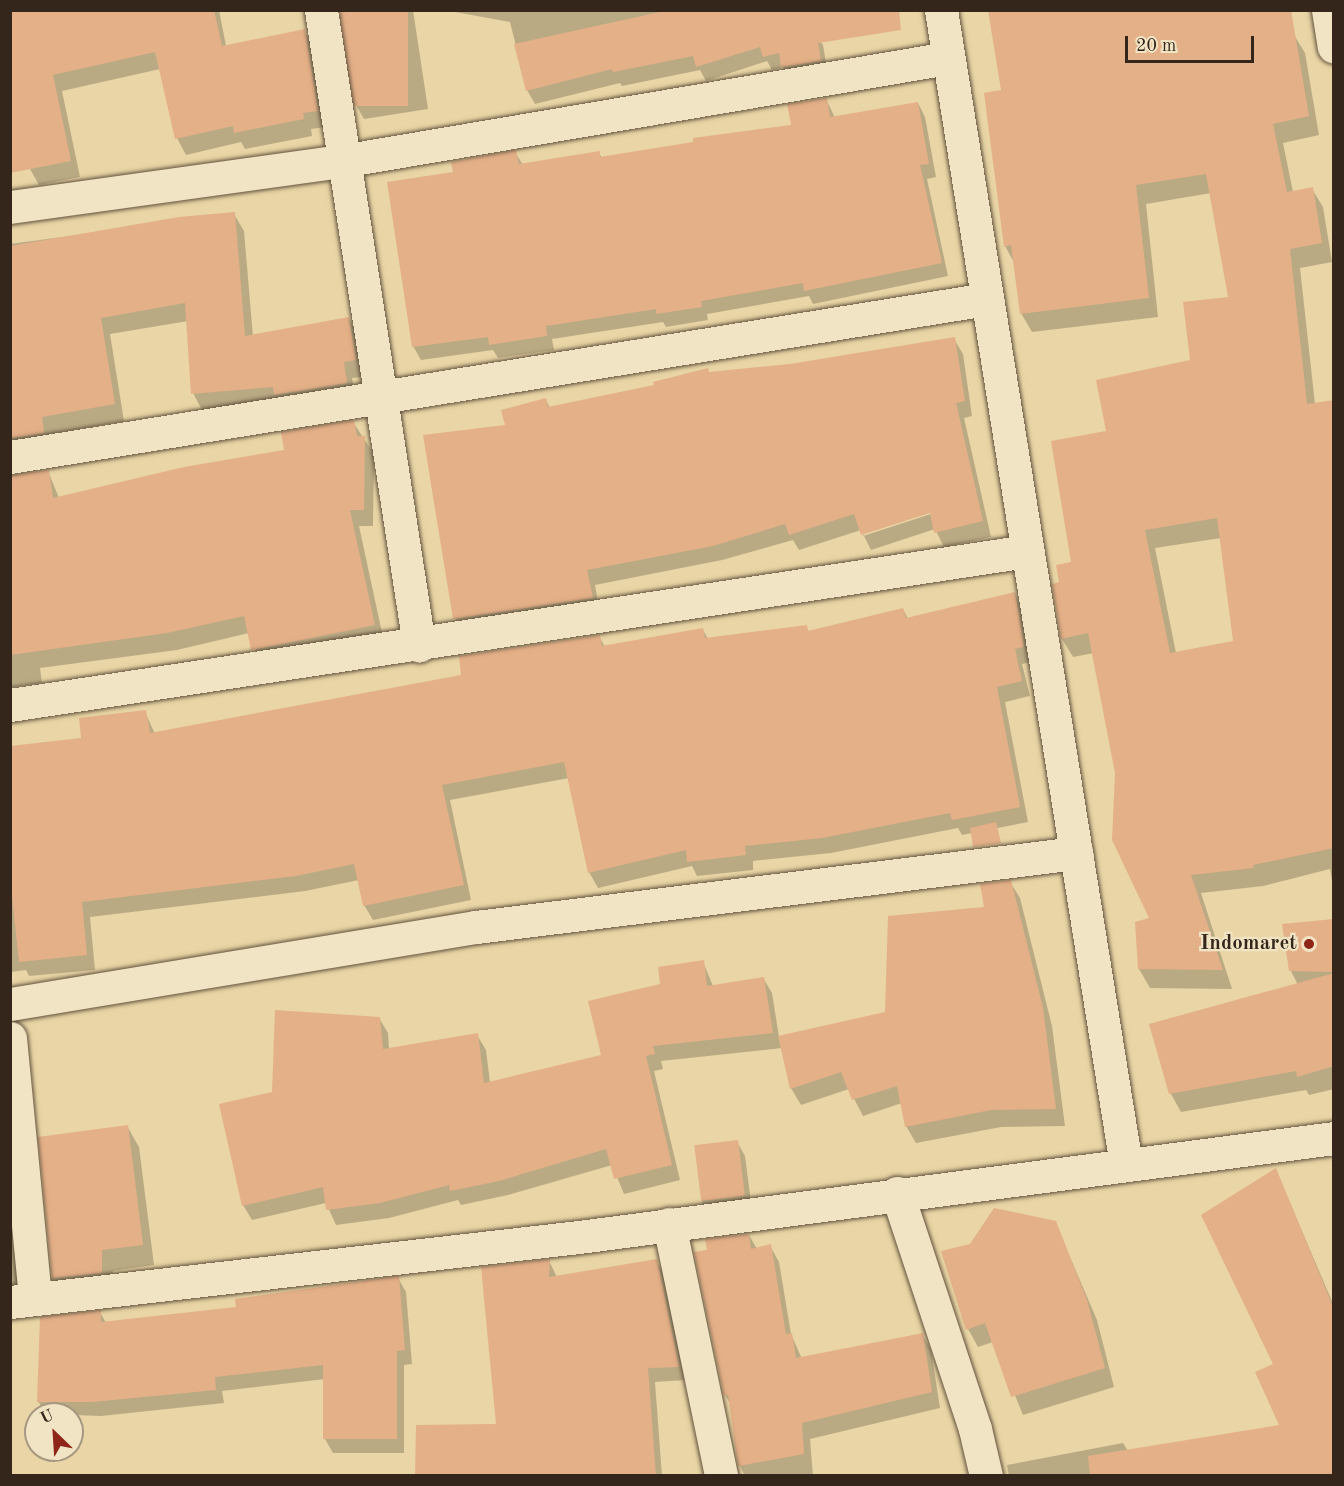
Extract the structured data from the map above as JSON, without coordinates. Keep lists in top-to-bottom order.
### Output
{
  "places": ["Indomaret"],
  "scale_bar": "20 m",
  "north": "top left"
}
